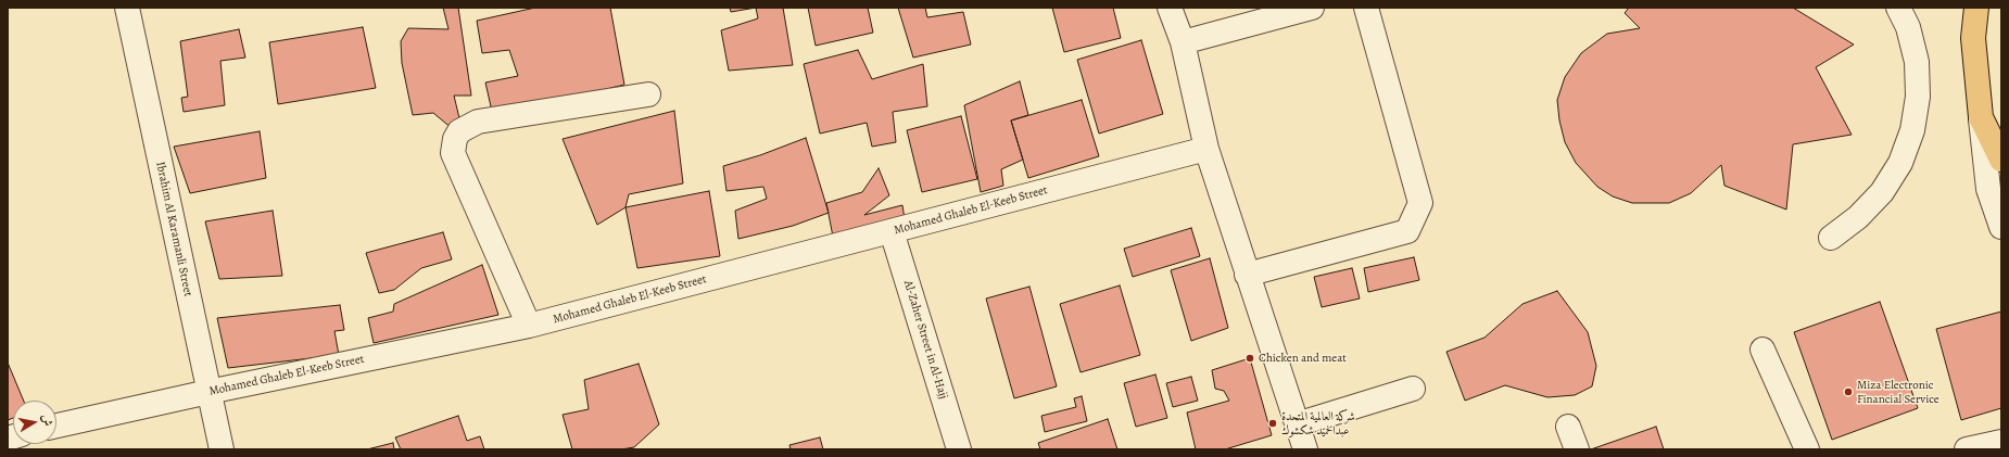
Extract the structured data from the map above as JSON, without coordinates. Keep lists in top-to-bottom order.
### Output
{
  "streets": {
    "street": ["Mohamed Ghaleb El-Keeb Street", "Ibrahim Al Karamanli Street", "Al-Zaher Street in Al-Hajj"]
  },
  "crossings": [
    ["Mohamed Ghaleb El-Keeb Street", "Ibrahim Al Karamanli Street"],
    ["Mohamed Ghaleb El-Keeb Street", "Al-Zaher Street in Al-Hajj"]
  ],
  "places": ["Chicken and meat", "Miza Electronic Financial Service", "شركة العالمية المتحدة عبدالحميد شكشوك"],
  "north": "right"
}
